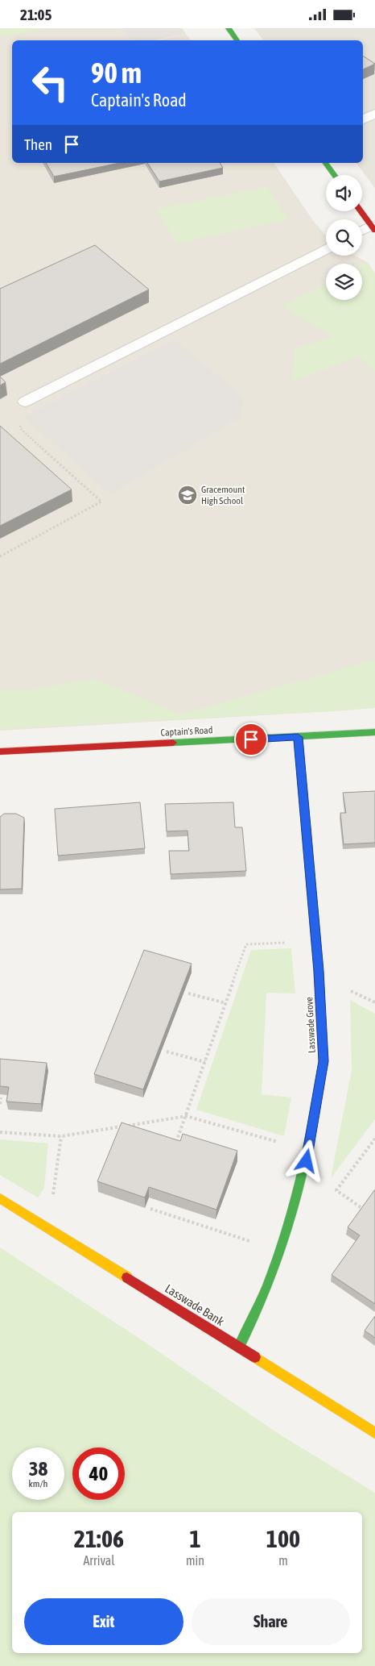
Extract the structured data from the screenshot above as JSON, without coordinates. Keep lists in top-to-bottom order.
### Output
{
  "streets": {
    "street": ["Captain's Road", "Lasswade Grove", "Lasswade Bank"]
  },
  "crossings": [
    ["Captain's Road", "Lasswade Grove"],
    ["Lasswade Grove", "Lasswade Bank"]
  ],
  "places": {
    "school or university": ["Gracemount High School"]
  },
  "page": {
    "status": "21:05",
    "turn": ["90 m", "Captain's Road"],
    "then": "Then",
    "speed": "38 km/h",
    "limit": "40",
    "eta": [
      "21:06",
      "Arrival",
      "1",
      "min",
      "100",
      "m"
    ],
    "buttons": ["Exit", "Share"]
  }
}
